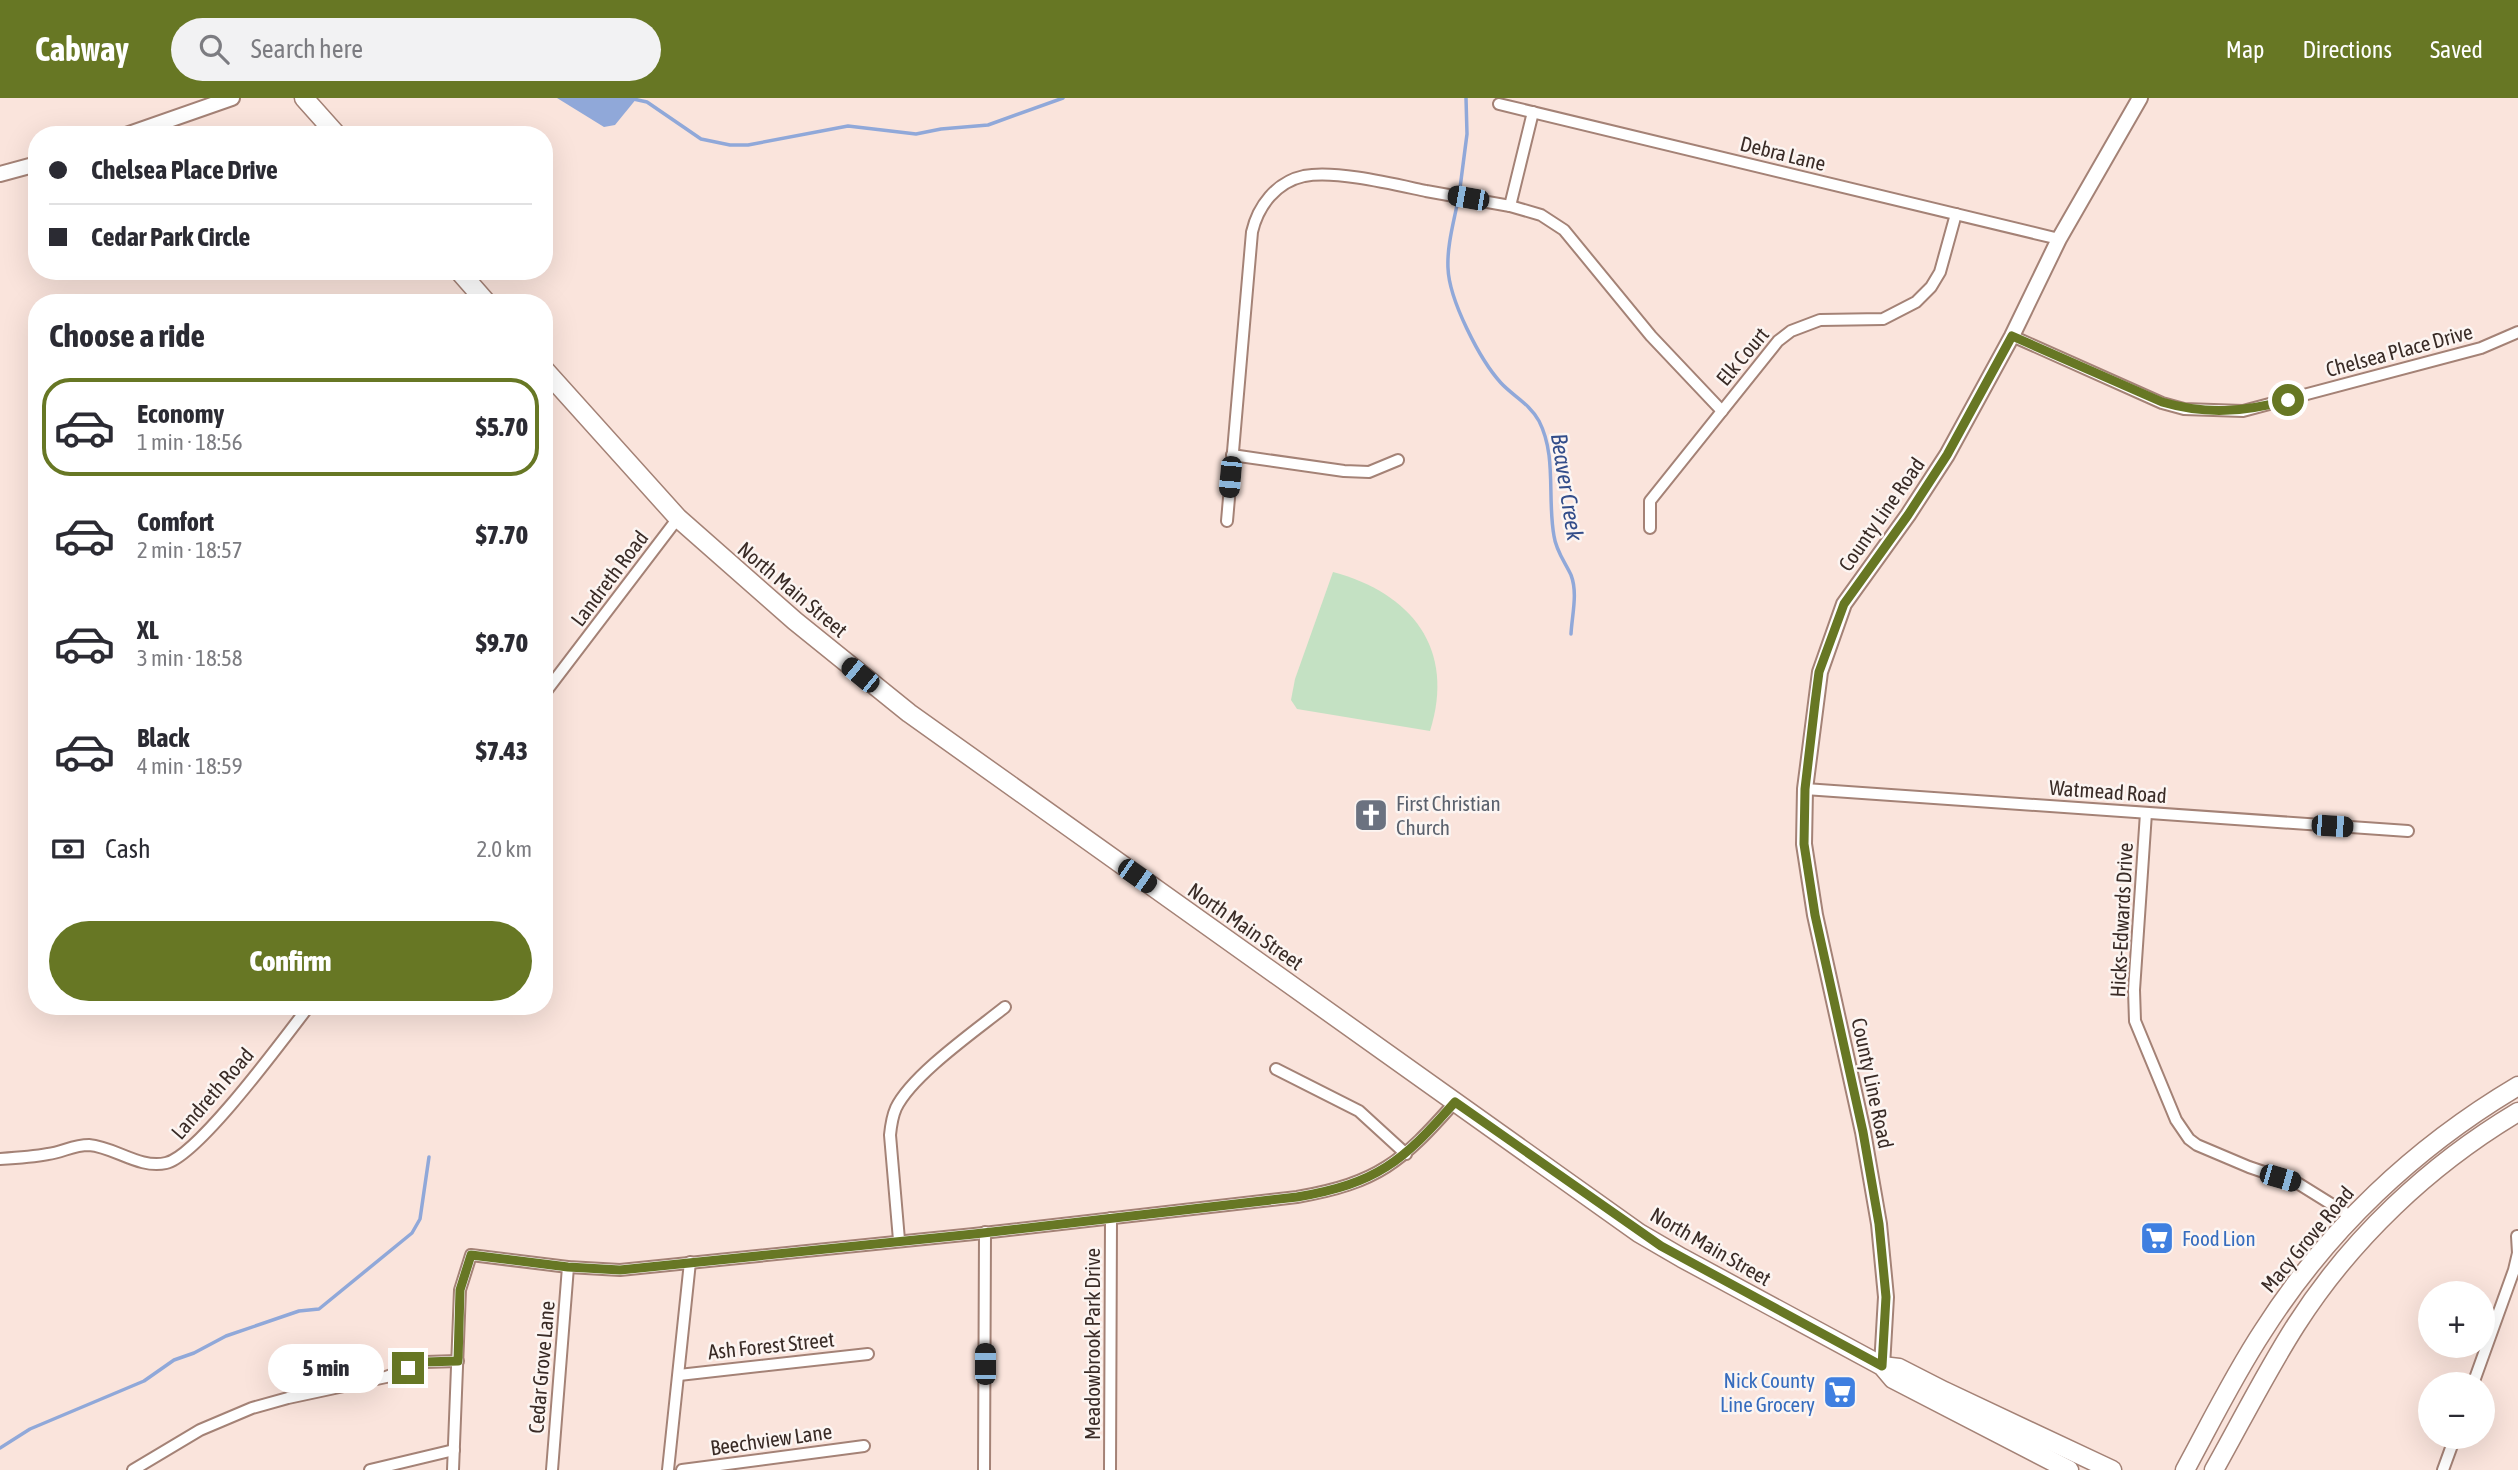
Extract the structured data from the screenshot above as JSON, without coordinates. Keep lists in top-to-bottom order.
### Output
{
  "streets": {
    "main road": ["North Main Street", "Macy Grove Road"],
    "street": [
      "Debra Lane",
      "Chelsea Place Drive",
      "Elk Court",
      "County Line Road",
      "Landreth Road",
      "Watmead Road",
      "Hicks-Edwards Drive",
      "Meadowbrook Park Drive",
      "Ash Forest Street",
      "Cedar Grove Lane",
      "Beechview Lane"
    ]
  },
  "crossings": [
    ["Debra Lane", "Elk Court"],
    ["Debra Lane", "County Line Road"],
    ["Chelsea Place Drive", "County Line Road"],
    ["County Line Road", "North Main Street"],
    ["County Line Road", "Watmead Road"],
    ["Landreth Road", "North Main Street"],
    ["Watmead Road", "Hicks-Edwards Drive"],
    ["Hicks-Edwards Drive", "Macy Grove Road"]
  ],
  "water": ["Beaver Creek"],
  "places": {
    "church": ["First Christian Church"],
    "supermarket": ["Food Lion", "Nick County Line Grocery"]
  },
  "page": {
    "header": "Cabway",
    "search": "Search here",
    "nav": ["Map", "Directions", "Saved"],
    "banner": ["Chelsea Place Drive", "Cedar Park Circle"],
    "heading": "Choose a ride",
    "list": [
      {
        "name": "Economy",
        "note": "1 min · 18:56",
        "value": "$5.70"
      },
      {
        "name": "Comfort",
        "note": "2 min · 18:57",
        "value": "$7.70"
      },
      {
        "name": "XL",
        "note": "3 min · 18:58",
        "value": "$9.70"
      },
      {
        "name": "Black",
        "note": "4 min · 18:59",
        "value": "$7.43"
      }
    ],
    "pay": ["Cash", "2.0 km"],
    "buttons": "Confirm",
    "map_buttons": ["+", "−"],
    "bubble": "5 min"
  }
}
